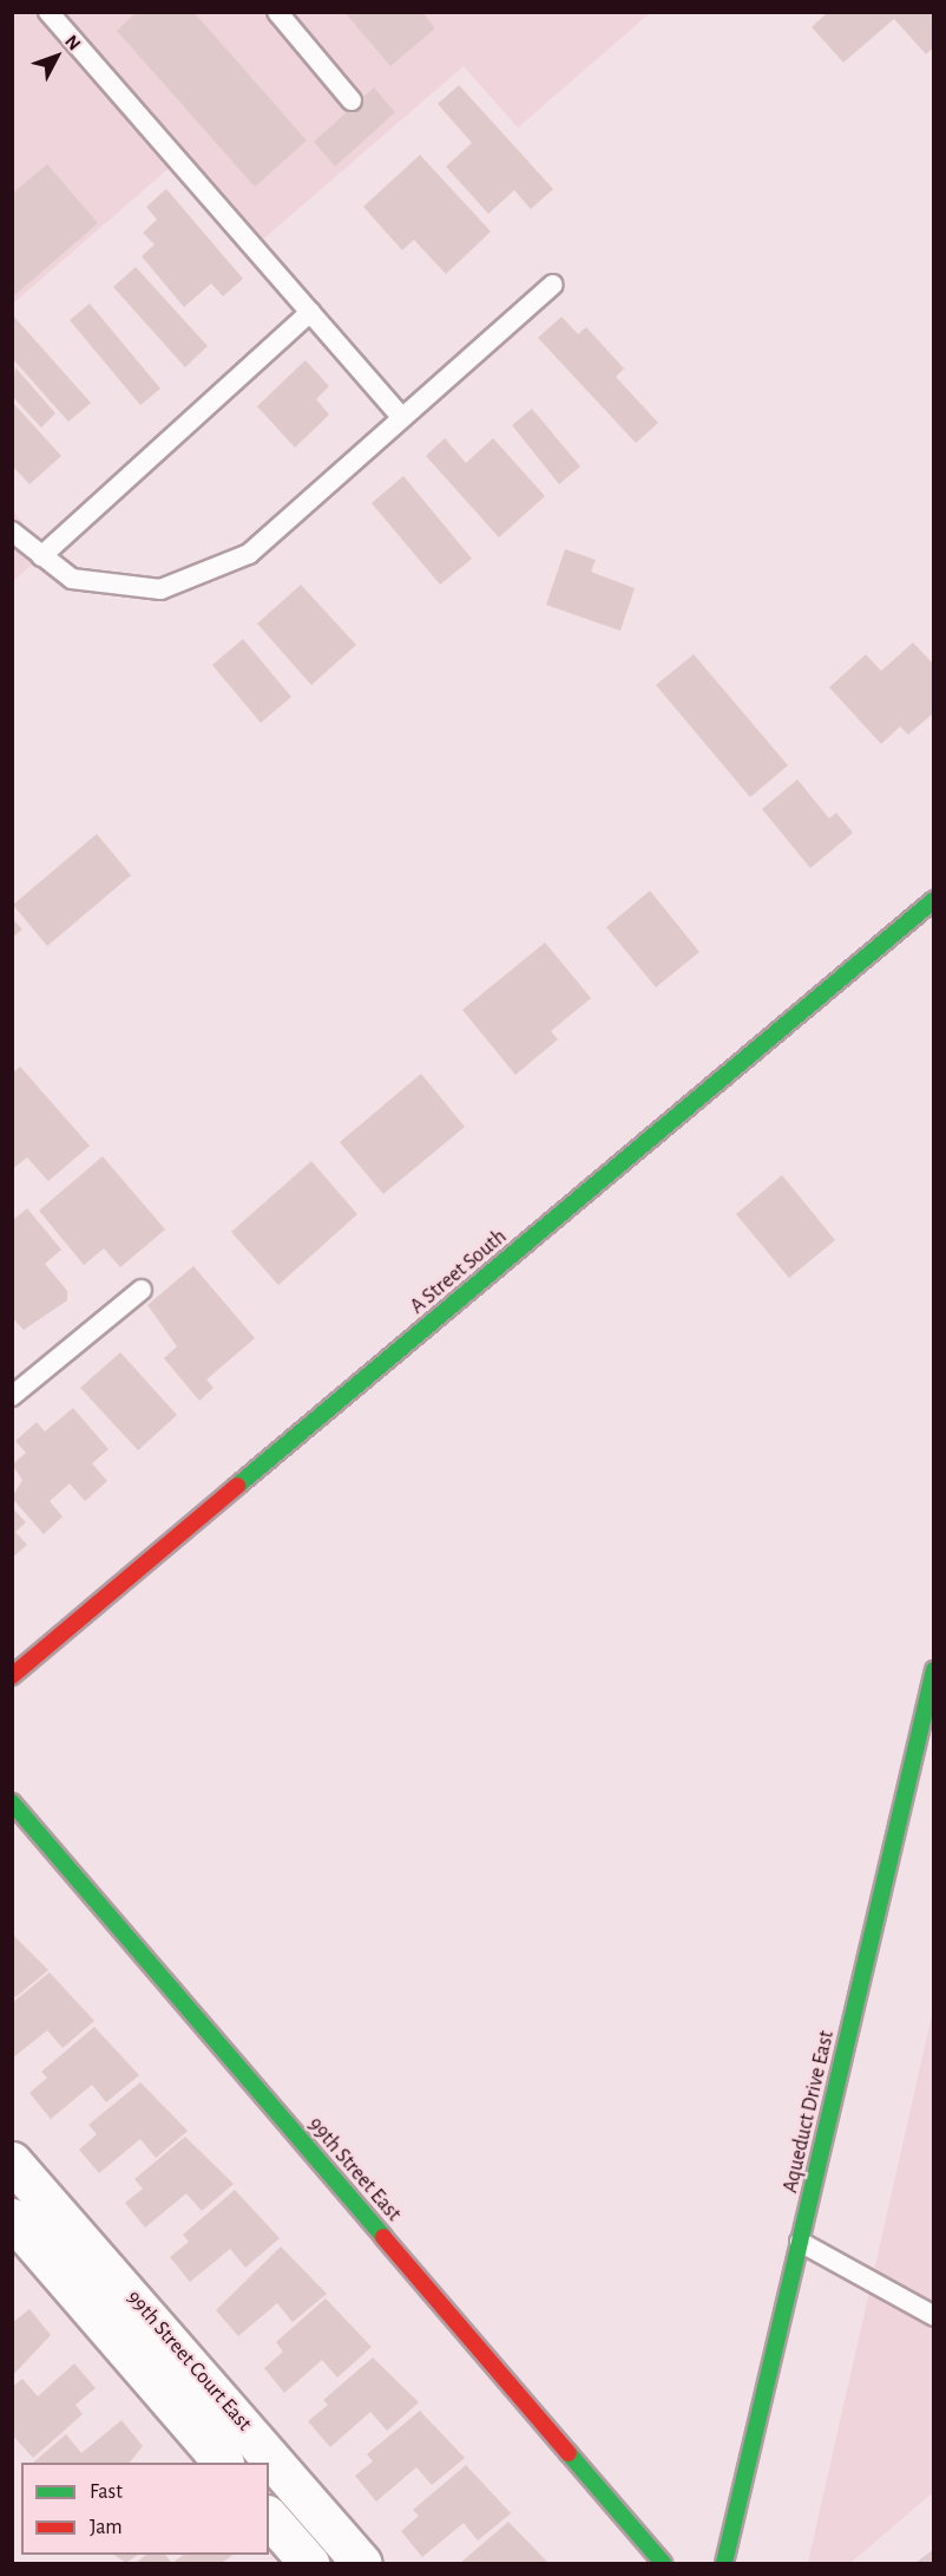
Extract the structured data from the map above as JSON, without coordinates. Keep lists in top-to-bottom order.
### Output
{
  "streets": {
    "street": [
      "A Street South",
      "Aqueduct Drive East",
      "99th Street East",
      "99th Street Court East"
    ]
  },
  "legend": ["Fast", "Jam"],
  "north": "top right"
}
